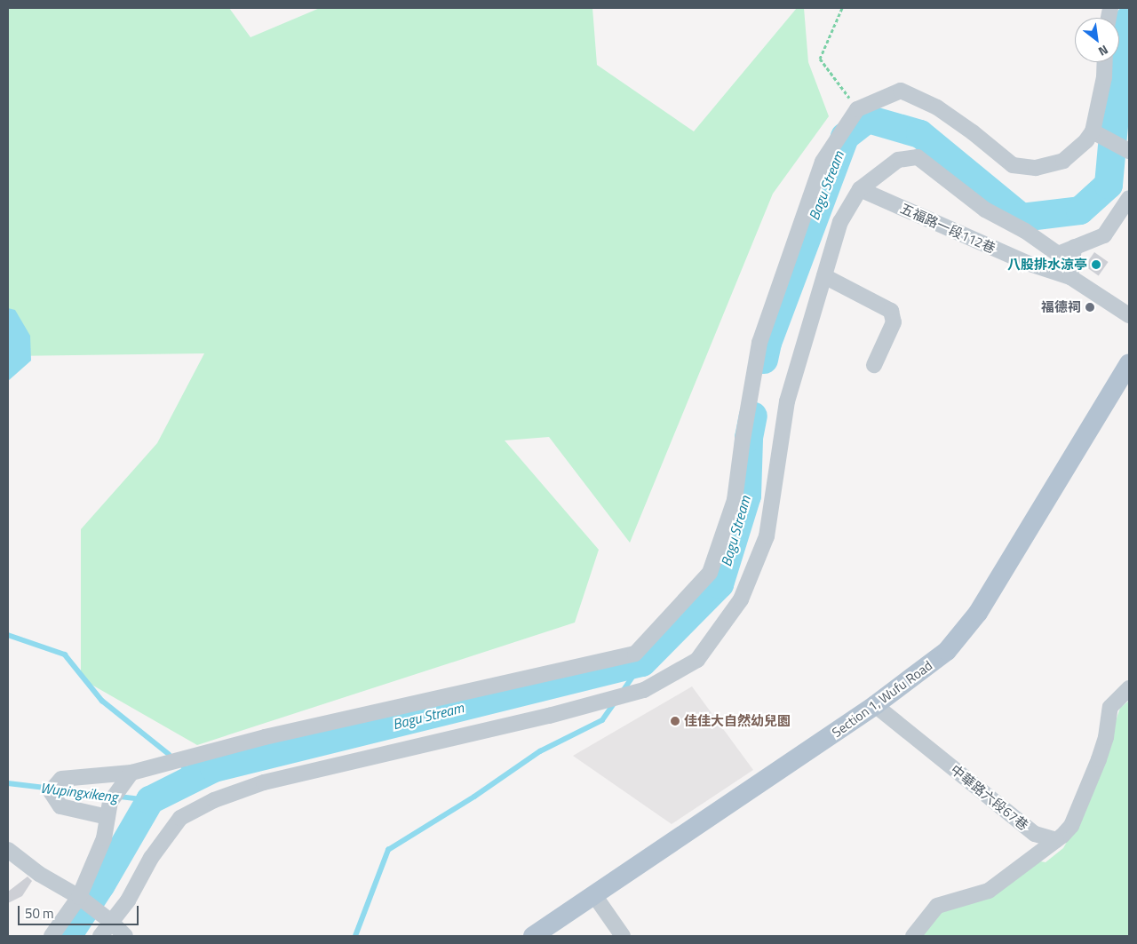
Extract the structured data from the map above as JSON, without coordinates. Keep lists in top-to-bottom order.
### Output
{
  "streets": {
    "main road": ["Section 1, Wufu Road"],
    "lane": ["五福路一段112巷", "中華路六段67巷"]
  },
  "crossings": [
    ["Section 1, Wufu Road", "中華路六段67巷"]
  ],
  "water": ["Bagu Stream", "Wupingxikeng"],
  "places": ["八股排水涼亭", "福德祠", "佳佳大自然幼兒園"],
  "scale_bar": "50 m",
  "north": "bottom right"
}
